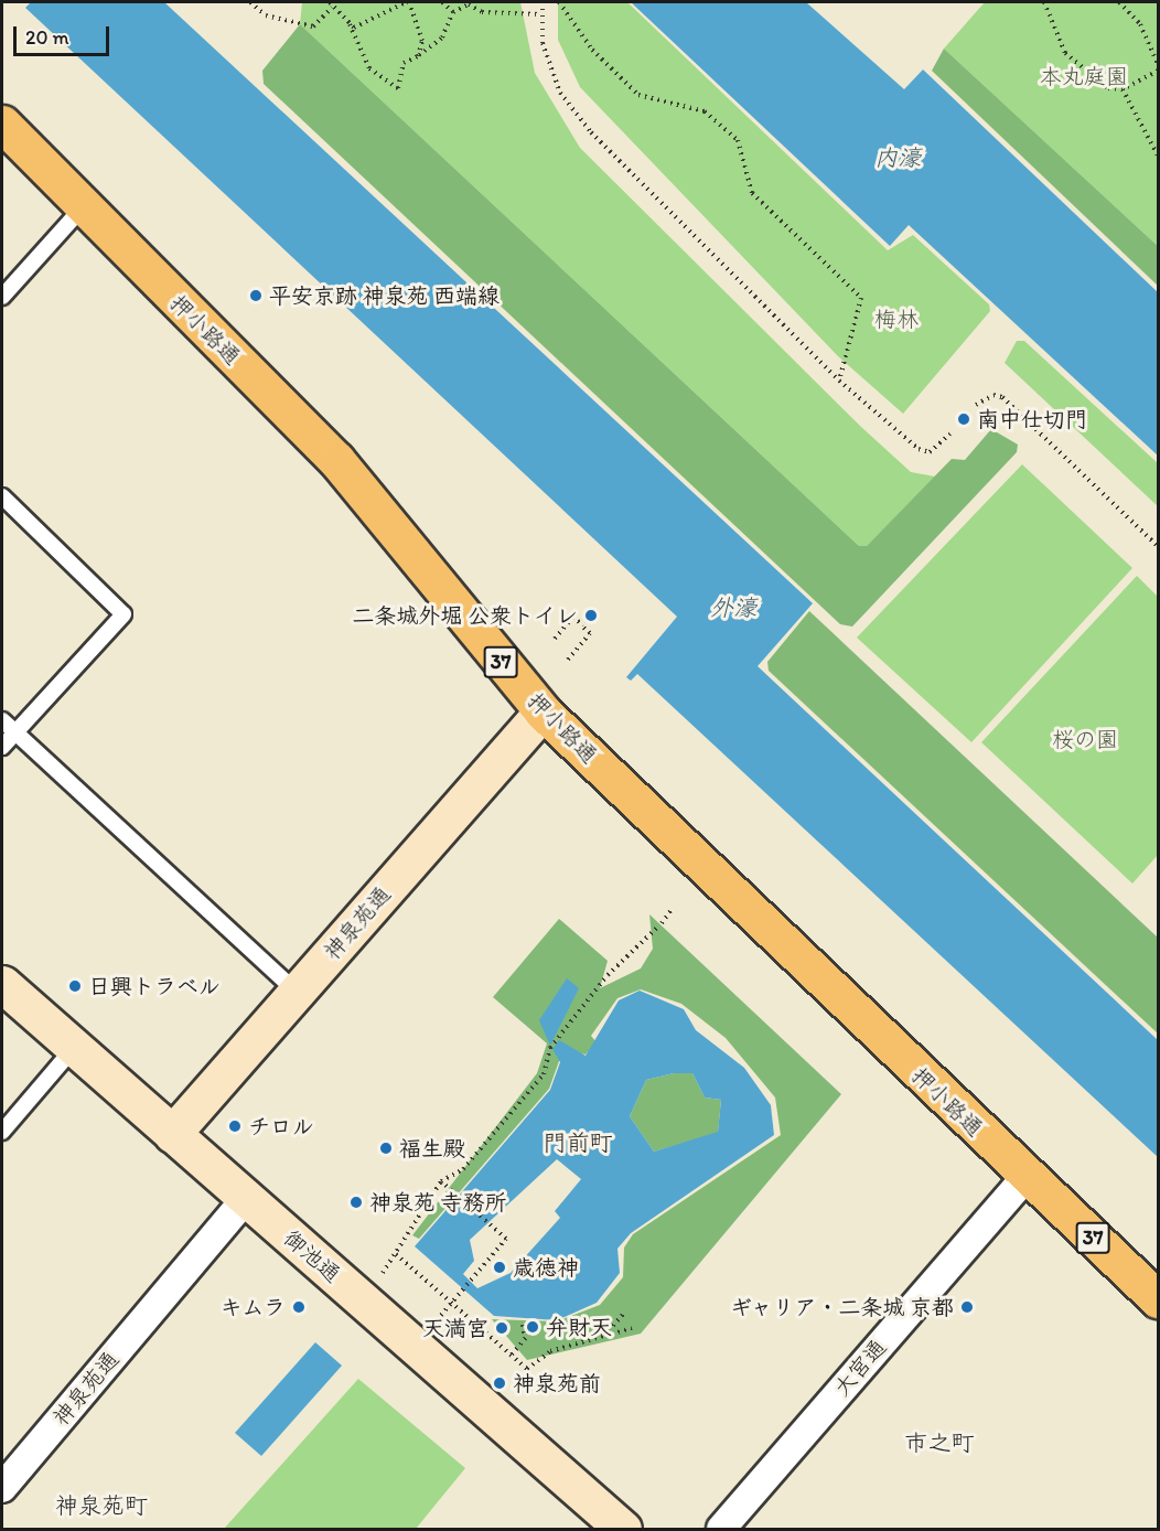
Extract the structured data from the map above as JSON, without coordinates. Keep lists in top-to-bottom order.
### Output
{
  "streets": {
    "main road": ["押小路通", "37"],
    "street": ["神泉苑通", "御池通", "大宮通"]
  },
  "crossings": [
    ["押小路通", "神泉苑通"],
    ["押小路通", "大宮通"],
    ["神泉苑通", "御池通"]
  ],
  "districts": ["門前町", "市之町", "神泉苑町"],
  "water": ["内濠", "外濠"],
  "parks": ["本丸庭園", "梅林", "桜の園"],
  "places": [
    "平安京跡 神泉苑 西端線",
    "南中仕切門",
    "二条城外堀 公衆トイレ",
    "日興トラベル",
    "チロル",
    "福生殿",
    "神泉苑 寺務所",
    "歳徳神",
    "キムラ",
    "ギャリア・二条城 京都",
    "弁財天",
    "天満宮",
    "神泉苑前"
  ],
  "scale_bar": "20 m"
}
